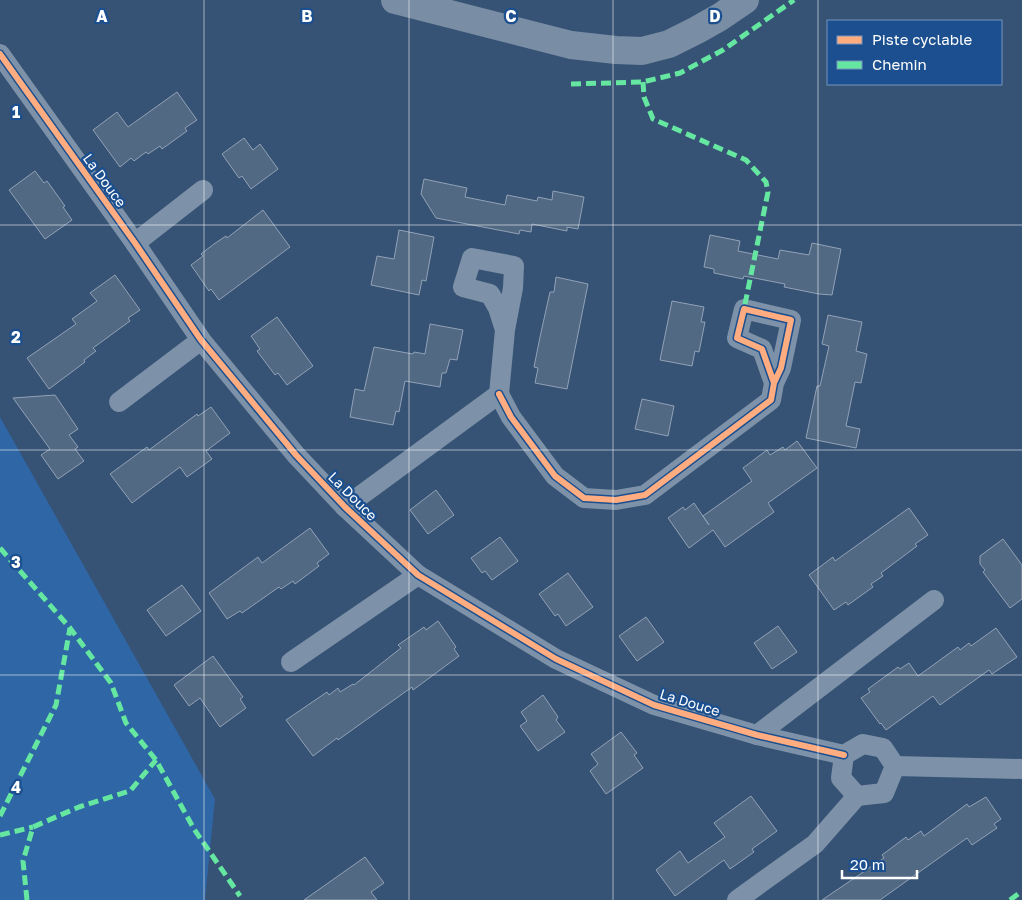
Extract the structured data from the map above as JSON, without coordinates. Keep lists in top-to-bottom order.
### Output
{
  "streets": {
    "street": ["La Douce"]
  },
  "legend": ["Piste cyclable", "Chemin"],
  "scale_bar": "20 m",
  "grid": {
    "columns": [
      "A",
      "B",
      "C",
      "D"
    ],
    "rows": [
      "1",
      "2",
      "3",
      "4"
    ]
  }
}
